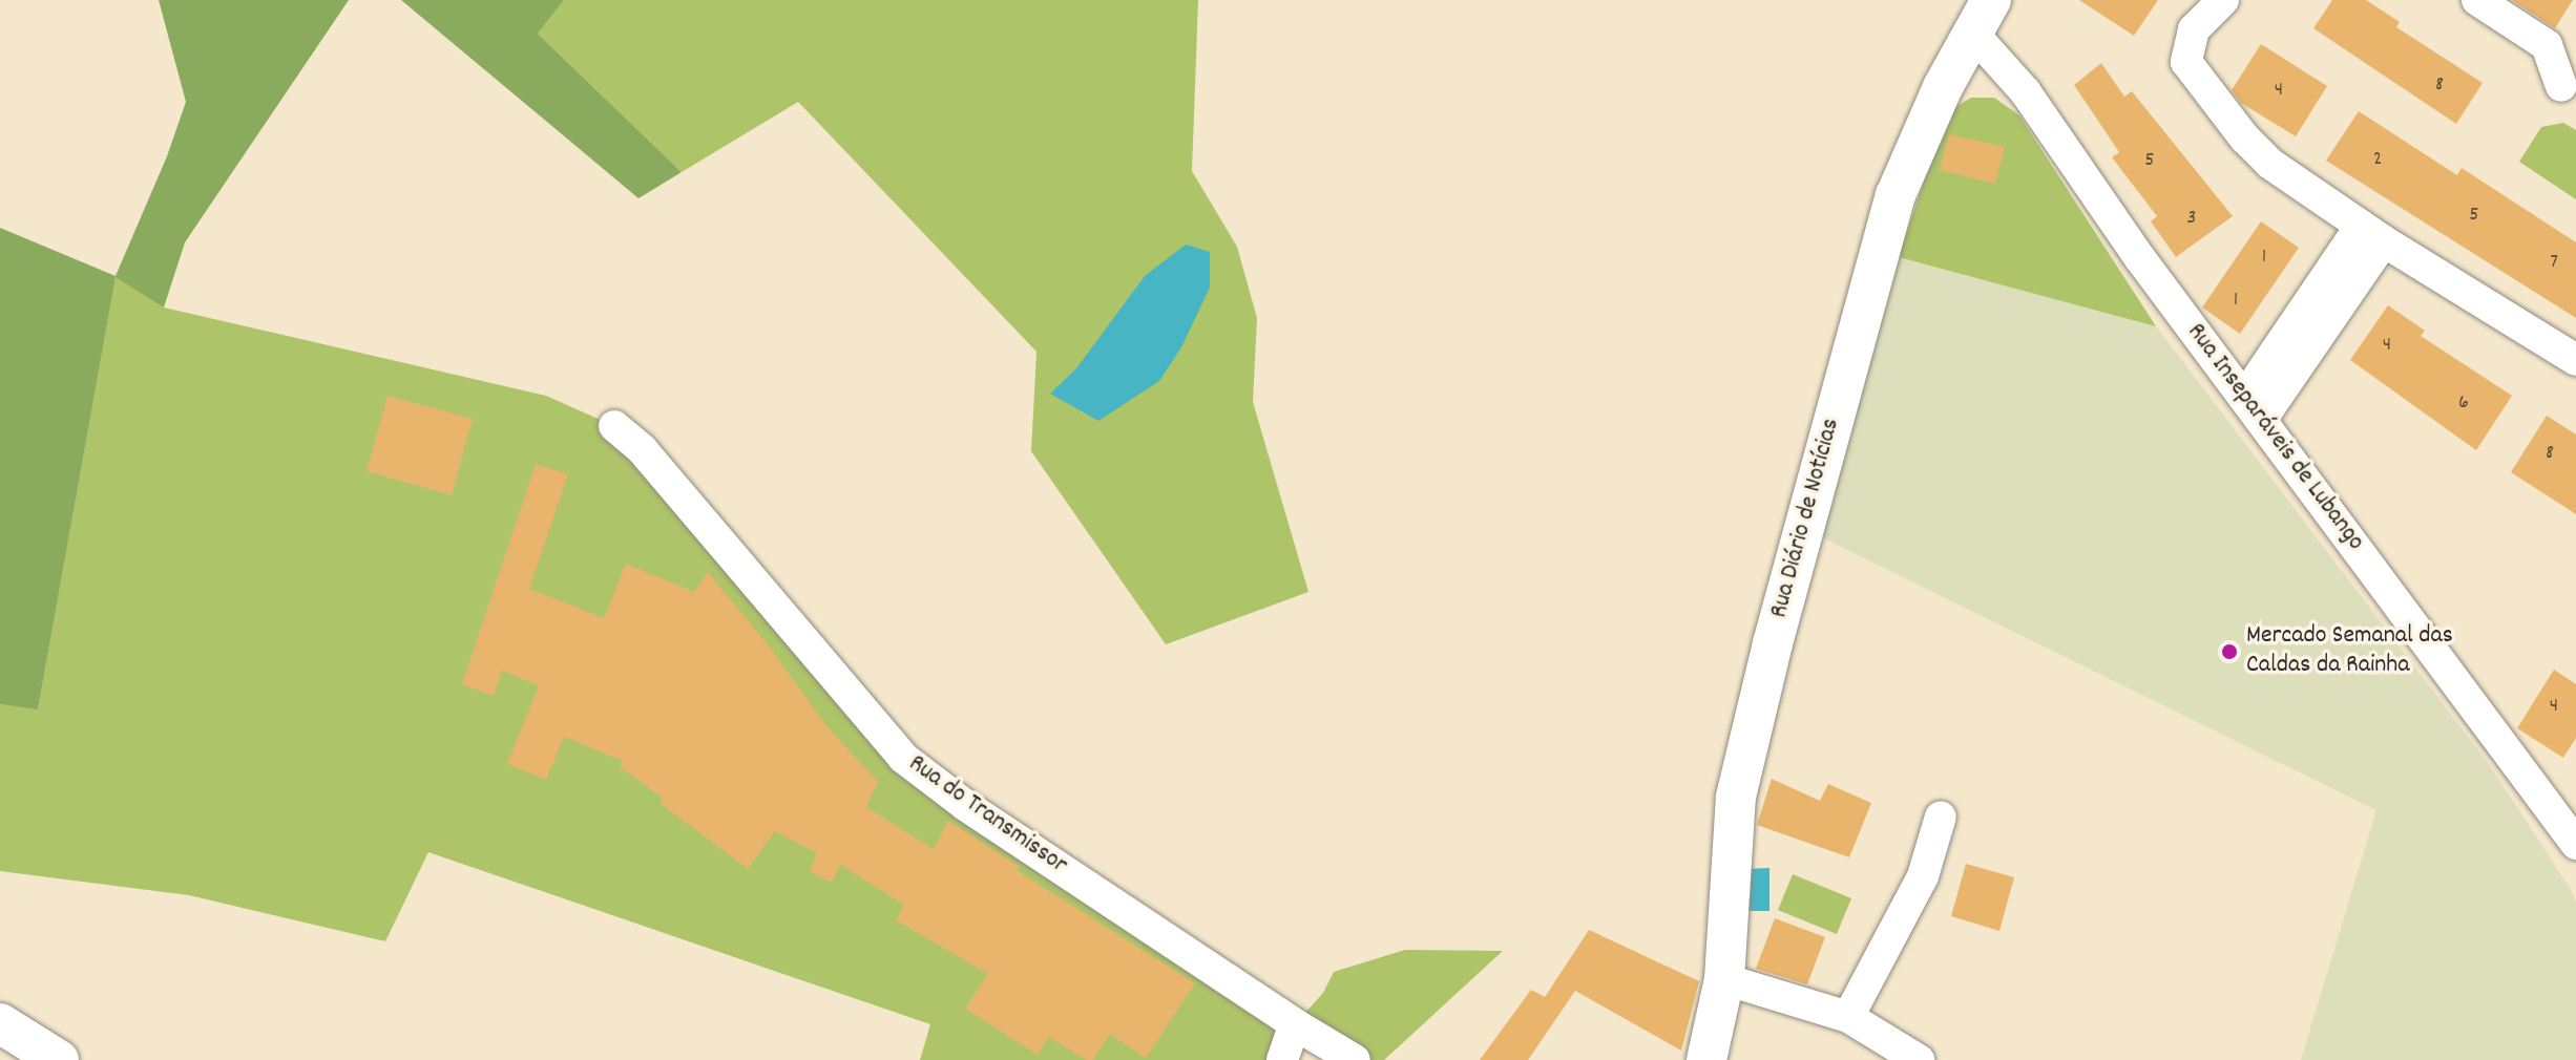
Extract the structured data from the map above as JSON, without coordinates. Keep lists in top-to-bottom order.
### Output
{
  "streets": {
    "main road": ["Rua Diário de Notícias"],
    "street": ["Rua Inseparáveis de Lubango", "Rua do Transmissor"]
  },
  "crossings": [
    ["Rua Inseparáveis de Lubango", "Rua Diário de Notícias"]
  ],
  "places": ["Mercado Semanal das Caldas da Rainha"],
  "house_numbers": [
    "8",
    "4",
    "2",
    "5",
    "5",
    "3",
    "1",
    "7",
    "1",
    "4",
    "6",
    "8",
    "4"
  ]
}
